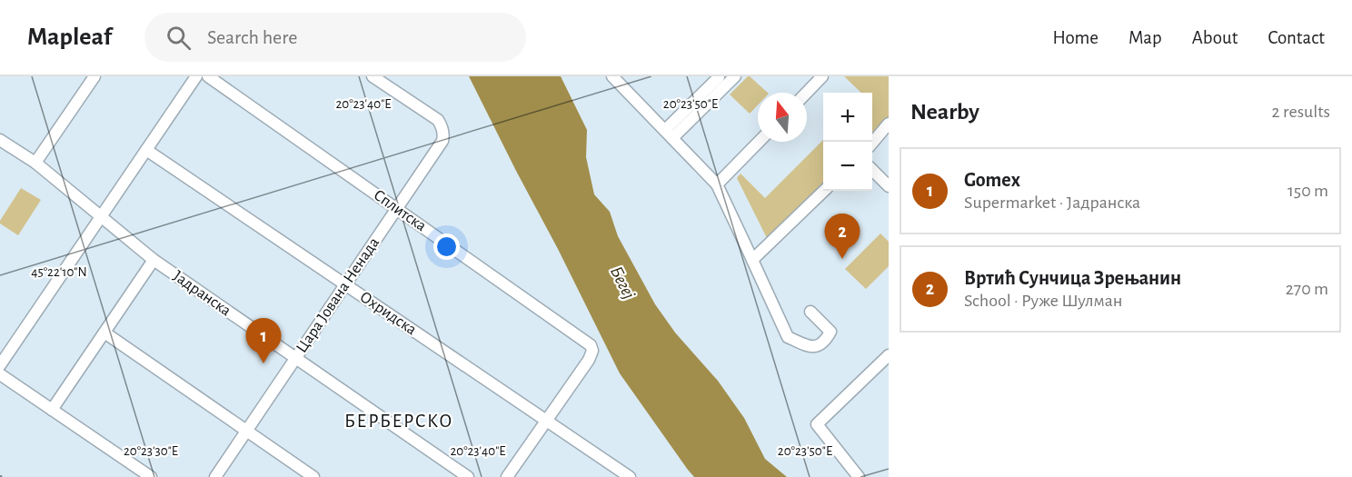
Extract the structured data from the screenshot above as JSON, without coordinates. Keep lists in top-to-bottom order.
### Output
{
  "streets": {
    "street": [
      "Сплитска",
      "Јадранска",
      "Цара Јована Ненада",
      "Охридска"
    ]
  },
  "crossings": [
    ["Сплитска", "Цара Јована Ненада"],
    ["Сплитска", "Охридска"],
    ["Јадранска", "Цара Јована Ненада"],
    ["Цара Јована Ненада", "Охридска"]
  ],
  "districts": ["БЕРБЕРСКО"],
  "water": ["Бегеј"],
  "north": "top",
  "page": {
    "header": "Mapleaf",
    "search": "Search here",
    "nav": [
      "Home",
      "Map",
      "About",
      "Contact"
    ],
    "heading": ["Nearby", "2 results"],
    "map_buttons": ["+", "−"],
    "list": [
      {
        "mark": "1",
        "name": "Gomex",
        "note": "Supermarket · Јадранска",
        "value": "150 m"
      },
      {
        "mark": "2",
        "name": "Вртић Сунчица Зрењанин",
        "note": "School · Руже Шулман",
        "value": "270 m"
      }
    ],
    "pins": ["2", "1"]
  },
  "coordinates": [
    "20°23'40\"E",
    "20°23'50\"E",
    "45°22'10\"N",
    "20°23'30\"E"
  ]
}
